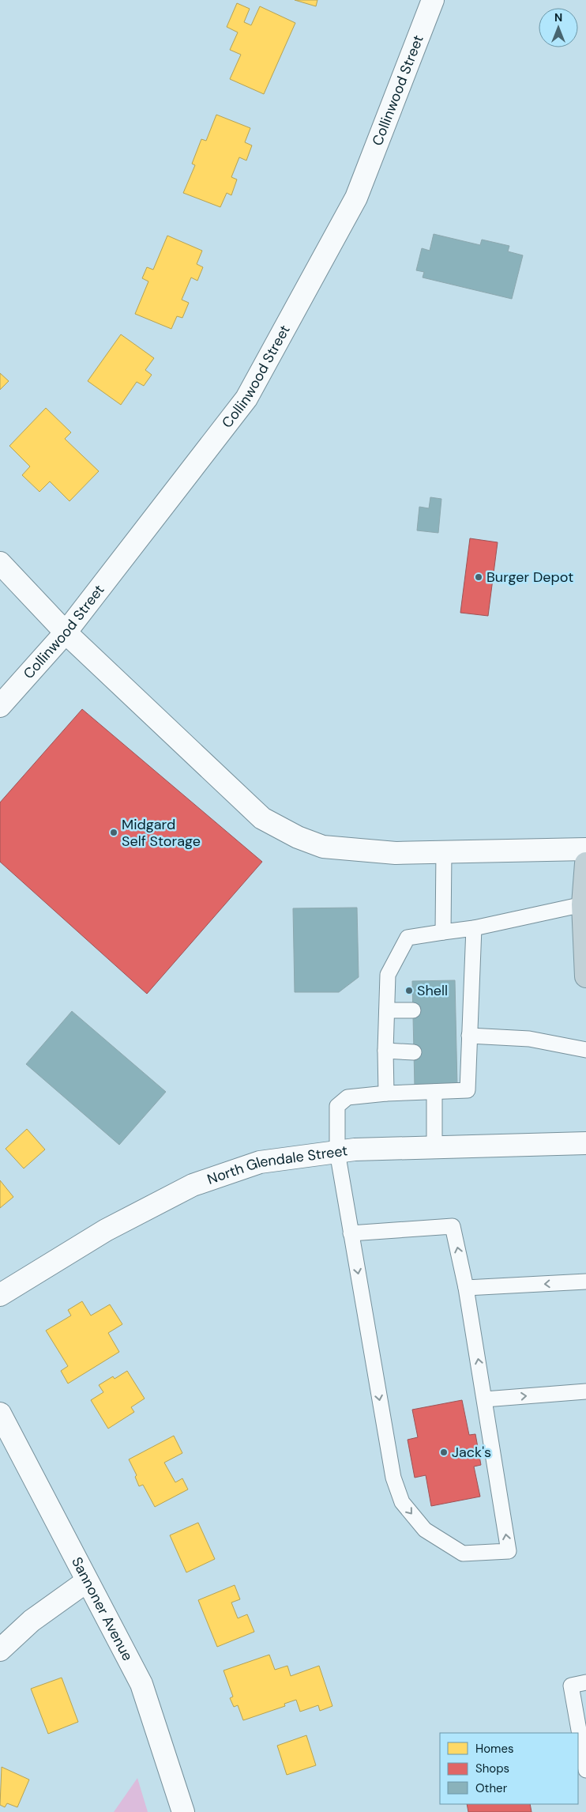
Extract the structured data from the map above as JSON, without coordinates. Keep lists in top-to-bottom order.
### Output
{
  "streets": {
    "street": ["Collinwood Street", "North Glendale Street", "Sannoner Avenue"]
  },
  "places": [
    "Burger Depot",
    "Midgard Self Storage",
    "Shell",
    "Jack's"
  ],
  "legend": ["Homes", "Shops", "Other"],
  "north": "top"
}
